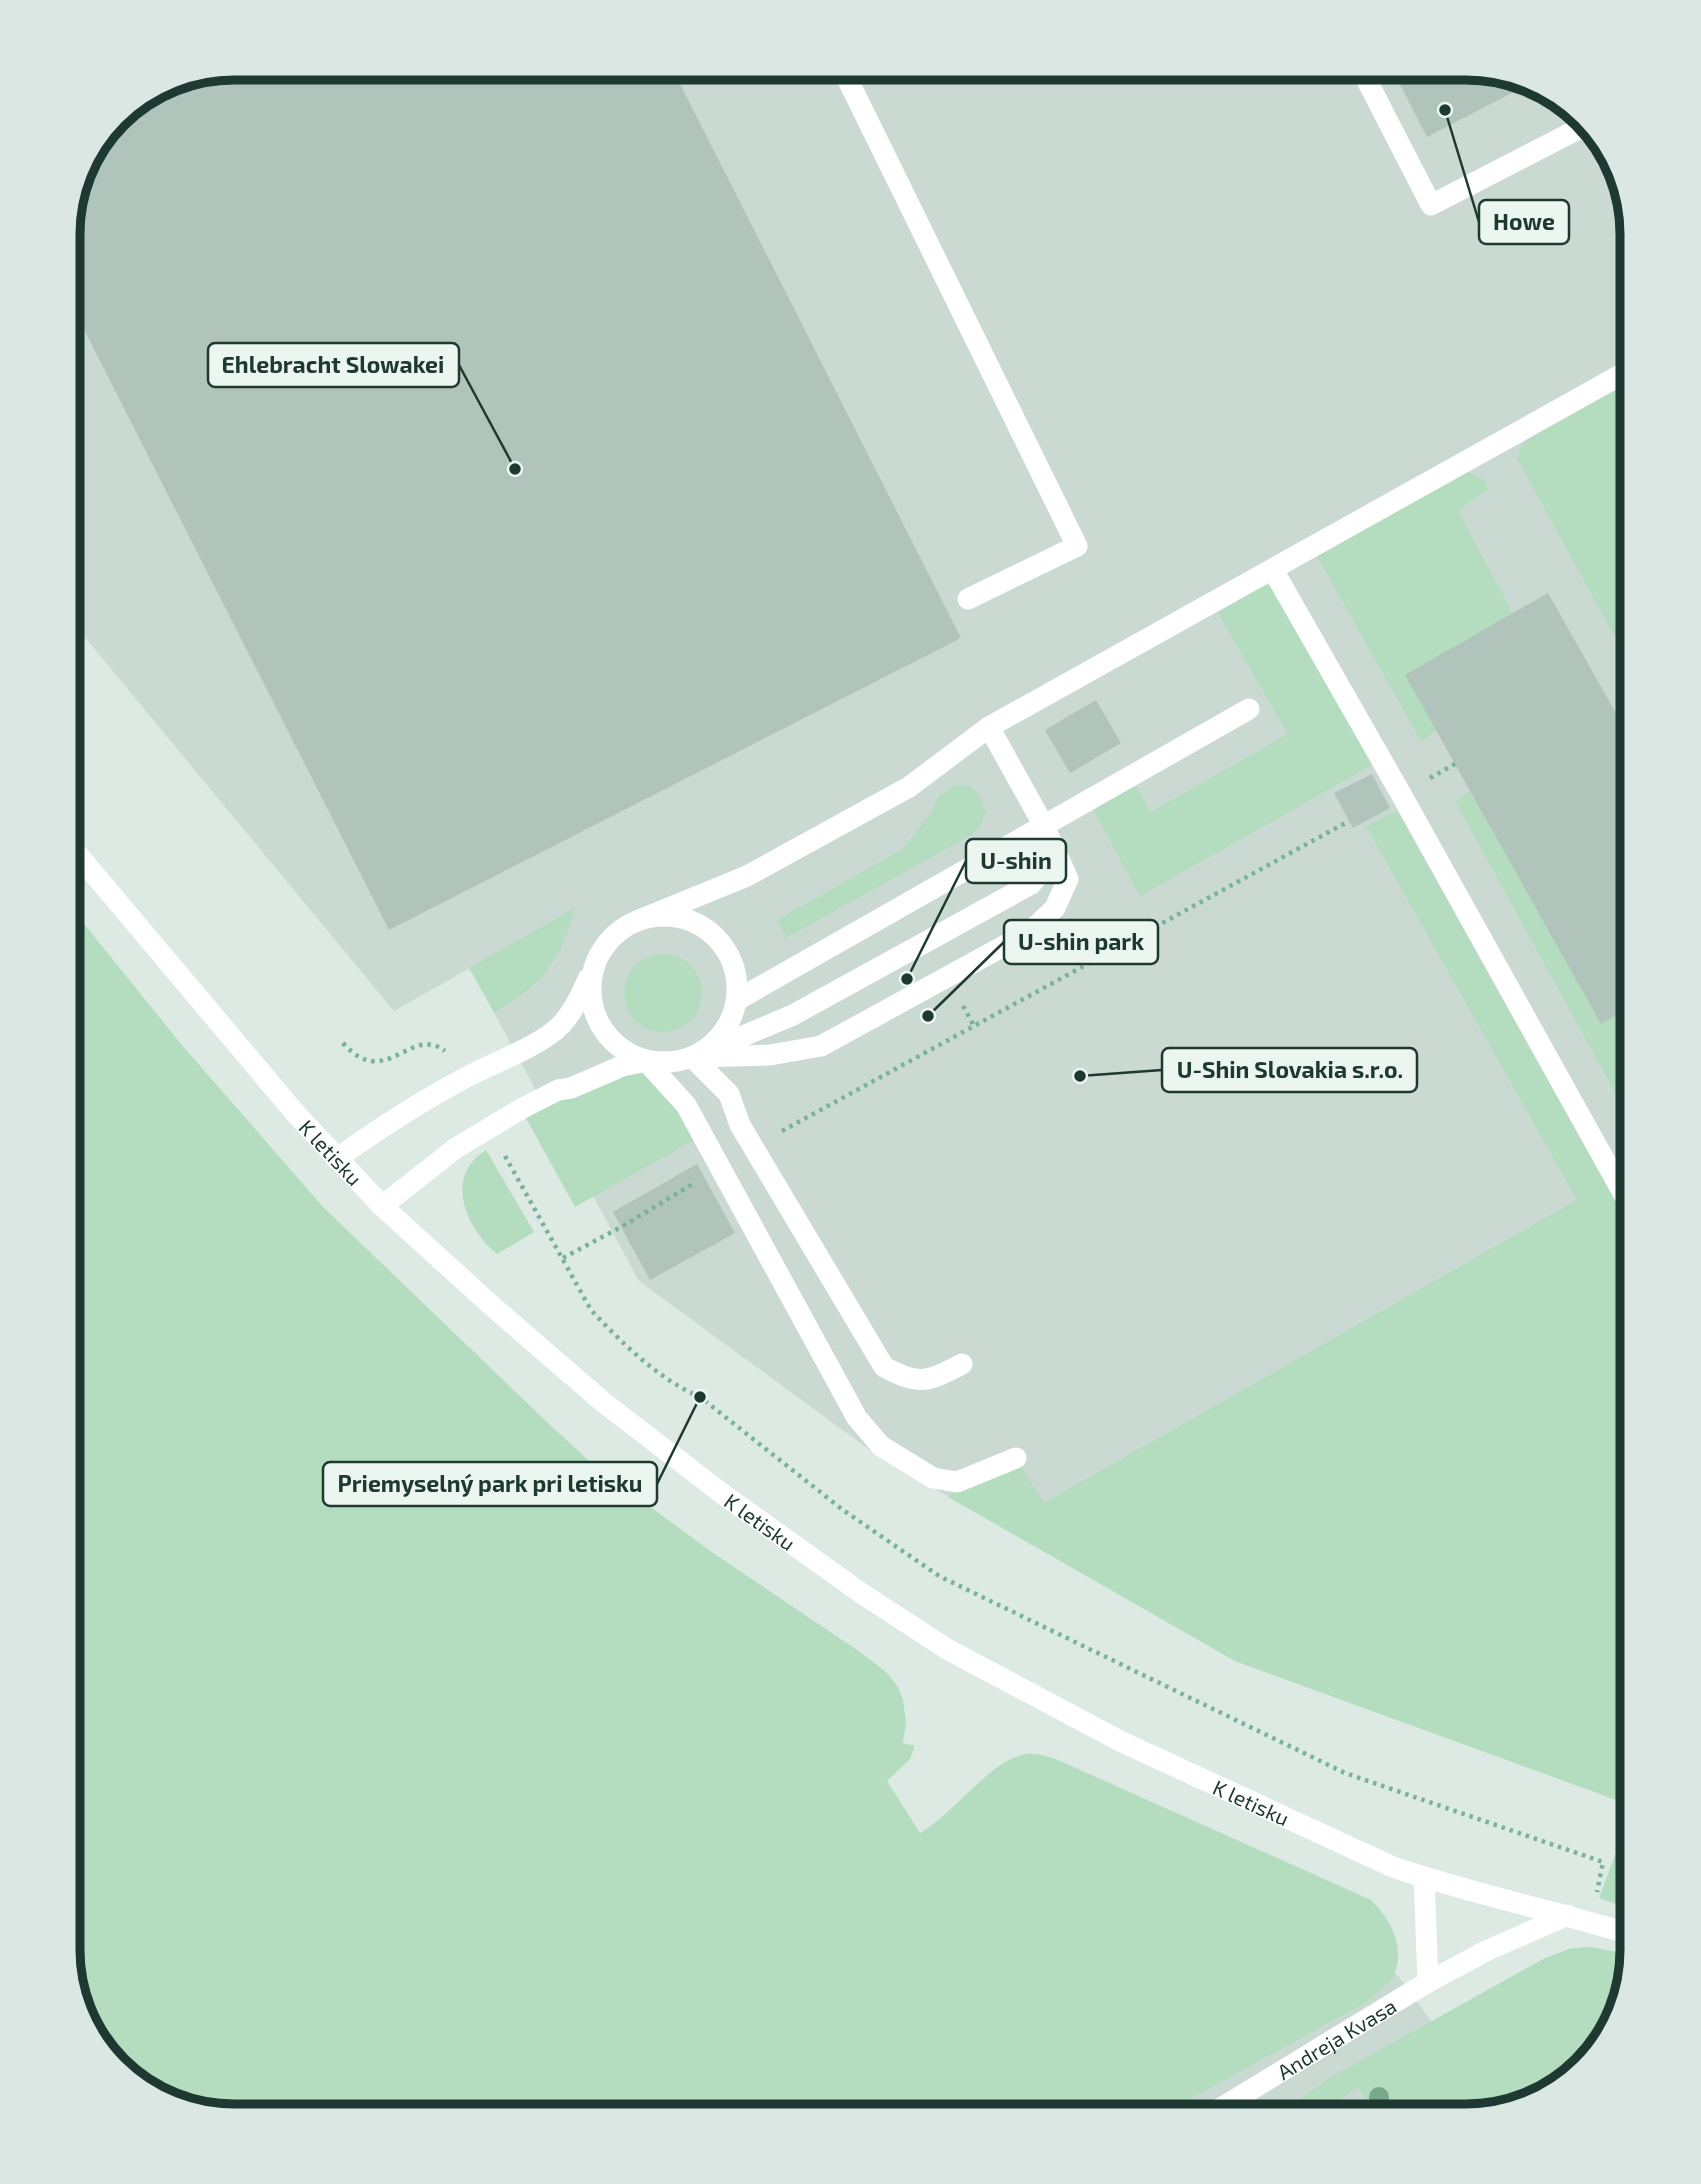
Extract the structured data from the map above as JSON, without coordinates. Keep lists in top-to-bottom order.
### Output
{
  "streets": {
    "street": ["K letisku", "Andreja Kvasa"]
  },
  "crossings": [
    ["K letisku", "Andreja Kvasa"]
  ],
  "places": [
    "Howe",
    "Ehlebracht Slowakei",
    "U-shin",
    "U-shin park",
    "U-Shin Slovakia s.r.o.",
    "Priemyselný park pri letisku"
  ]
}
